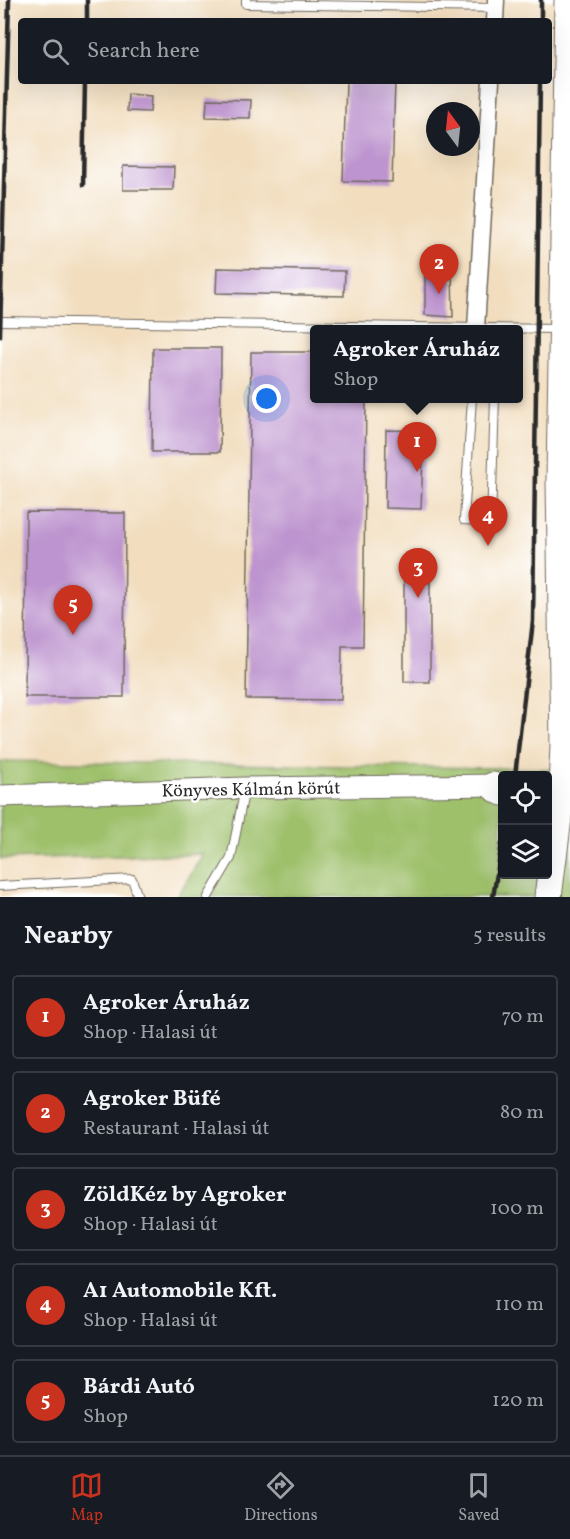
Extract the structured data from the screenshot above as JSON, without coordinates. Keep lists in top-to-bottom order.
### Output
{
  "streets": {
    "street": ["Könyves Kálmán körút"]
  },
  "north": "top",
  "page": {
    "search": "Search here",
    "pins": [
      "2",
      "1",
      "4",
      "3",
      "5"
    ],
    "popup": ["Agroker Áruház", "Shop"],
    "heading": ["Nearby", "5 results"],
    "list": [
      {
        "mark": "1",
        "name": "Agroker Áruház",
        "note": "Shop · Halasi út",
        "value": "70 m"
      },
      {
        "mark": "2",
        "name": "Agroker Büfé",
        "note": "Restaurant · Halasi út",
        "value": "80 m"
      },
      {
        "mark": "3",
        "name": "ZöldKéz by Agroker",
        "note": "Shop · Halasi út",
        "value": "100 m"
      },
      {
        "mark": "4",
        "name": "A1 Automobile Kft.",
        "note": "Shop · Halasi út",
        "value": "110 m"
      },
      {
        "mark": "5",
        "name": "Bárdi Autó",
        "note": "Shop",
        "value": "120 m"
      }
    ],
    "nav": ["Map", "Directions", "Saved"]
  }
}
